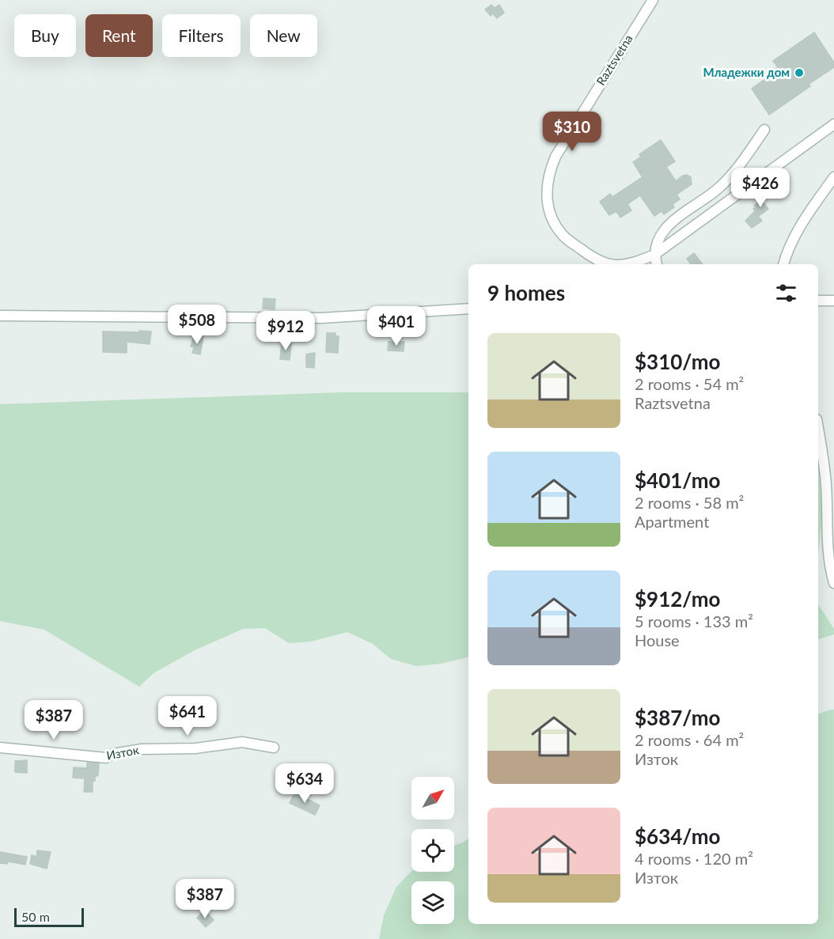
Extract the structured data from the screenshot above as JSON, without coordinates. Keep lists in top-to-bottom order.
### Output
{
  "streets": {
    "street": ["Raztsvetna", "Изток"]
  },
  "places": ["Младежки дом"],
  "scale_bar": "50 m",
  "north": "top right",
  "page": {
    "chip": [
      "Buy",
      "Rent",
      "Filters",
      "New"
    ],
    "price": [
      "$310",
      "$426",
      "$508",
      "$401",
      "$912",
      "$641",
      "$387",
      "$634",
      "$387"
    ],
    "heading": "9 homes",
    "list": [
      {
        "name": "$310/mo",
        "note": "2 rooms · 54 m² · Raztsvetna"
      },
      {
        "name": "$401/mo",
        "note": "2 rooms · 58 m² · Apartment"
      },
      {
        "name": "$912/mo",
        "note": "5 rooms · 133 m² · House"
      },
      {
        "name": "$387/mo",
        "note": "2 rooms · 64 m² · Изток"
      },
      {
        "name": "$634/mo",
        "note": "4 rooms · 120 m² · Изток"
      }
    ],
    "scale": "50 m"
  }
}
